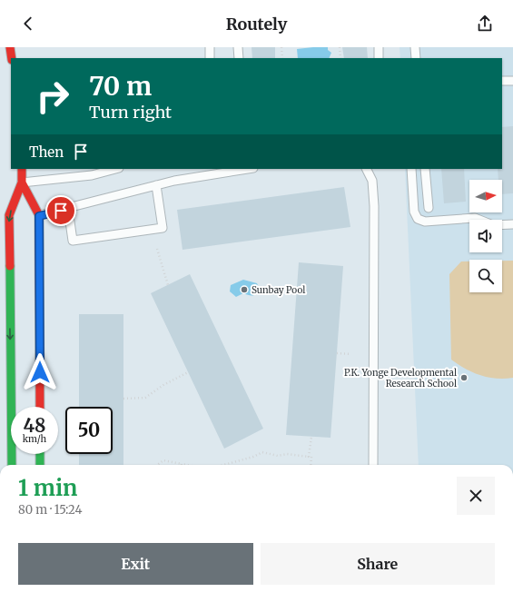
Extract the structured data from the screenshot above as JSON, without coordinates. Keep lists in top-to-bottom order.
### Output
{
  "places": ["Sunbay Pool", "P.K. Yonge Developmental Research School"],
  "north": "right",
  "page": {
    "header": "Routely",
    "turn": ["70 m", "Turn right"],
    "then": "Then",
    "speed": "48 km/h",
    "limit": "50",
    "heading": ["1 min", "80 m · 15:24"],
    "buttons": ["Exit", "Share"]
  }
}
